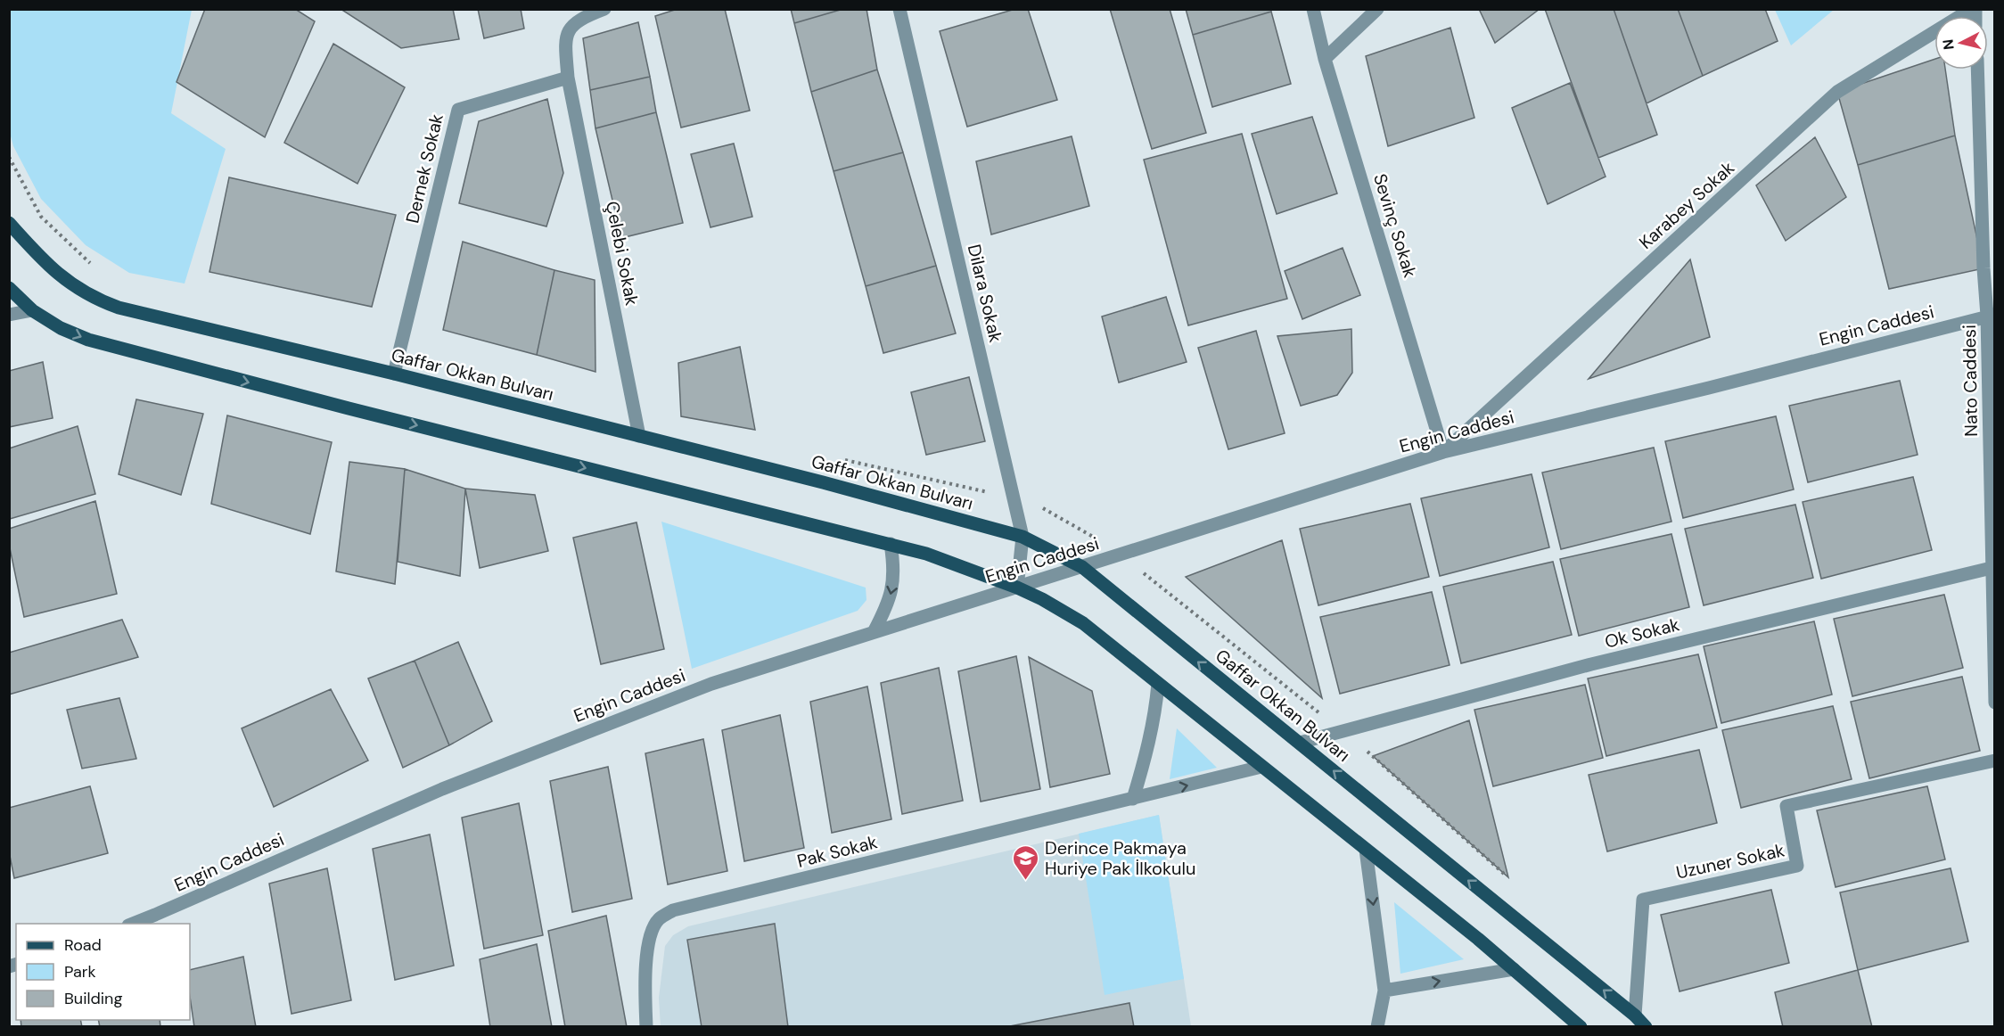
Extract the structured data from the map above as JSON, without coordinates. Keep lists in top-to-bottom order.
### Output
{
  "streets": {
    "main road": ["Gaffar Okkan Bulvarı"],
    "street": [
      "Dernek Sokak",
      "Karabey Sokak",
      "Sevinç Sokak",
      "Çelebi Sokak",
      "Dilara Sokak",
      "Engin Caddesi",
      "Nato Caddesi",
      "Ok Sokak",
      "Pak Sokak",
      "Uzuner Sokak"
    ]
  },
  "crossings": [
    ["Dernek Sokak", "Çelebi Sokak"],
    ["Dernek Sokak", "Gaffar Okkan Bulvarı"],
    ["Karabey Sokak", "Sevinç Sokak"],
    ["Karabey Sokak", "Engin Caddesi"],
    ["Sevinç Sokak", "Engin Caddesi"],
    ["Çelebi Sokak", "Gaffar Okkan Bulvarı"],
    ["Dilara Sokak", "Engin Caddesi"],
    ["Dilara Sokak", "Gaffar Okkan Bulvarı"],
    ["Engin Caddesi", "Gaffar Okkan Bulvarı"],
    ["Engin Caddesi", "Nato Caddesi"],
    ["Gaffar Okkan Bulvarı", "Ok Sokak"],
    ["Gaffar Okkan Bulvarı", "Uzuner Sokak"],
    ["Nato Caddesi", "Ok Sokak"]
  ],
  "places": {
    "school or university": ["Derince Pakmaya Huriye Pak İlkokulu"]
  },
  "legend": ["Road", "Park", "Building"],
  "north": "left"
}
